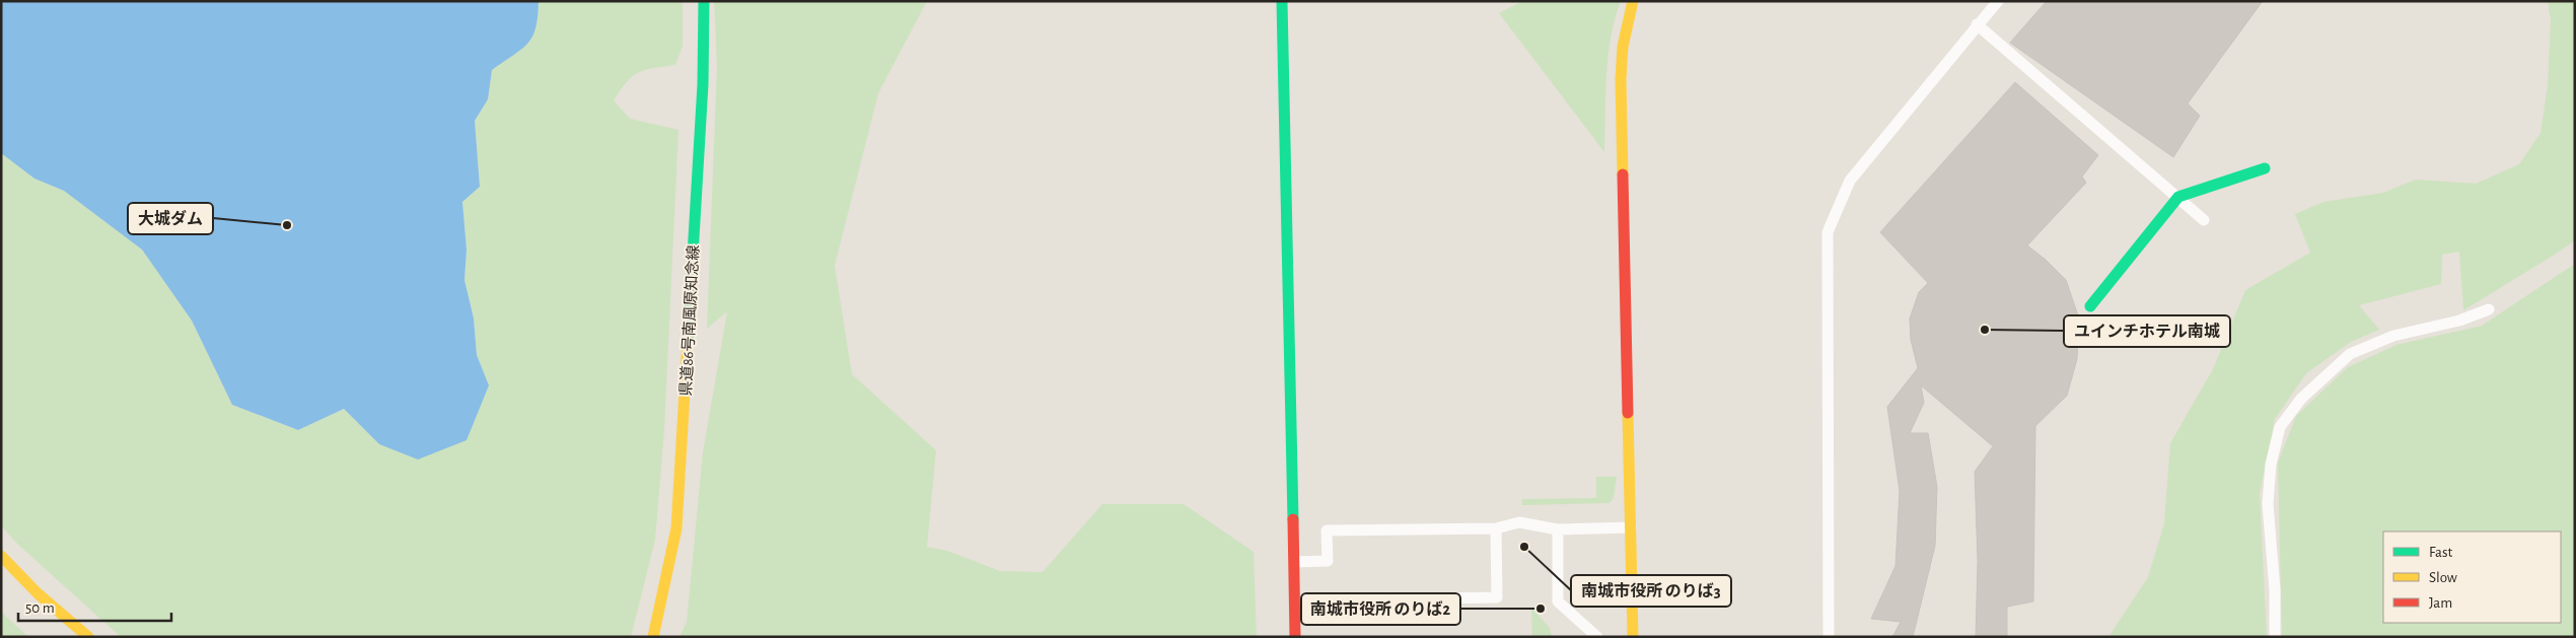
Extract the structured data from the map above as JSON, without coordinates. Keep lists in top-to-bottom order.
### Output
{
  "streets": {
    "main road": ["県道86号南風原知念線"]
  },
  "places": [
    "大城ダム",
    "ユインチホテル南城",
    "南城市役所 のりば3",
    "南城市役所 のりば2"
  ],
  "legend": ["Fast", "Slow", "Jam"],
  "scale_bar": "50 m"
}
